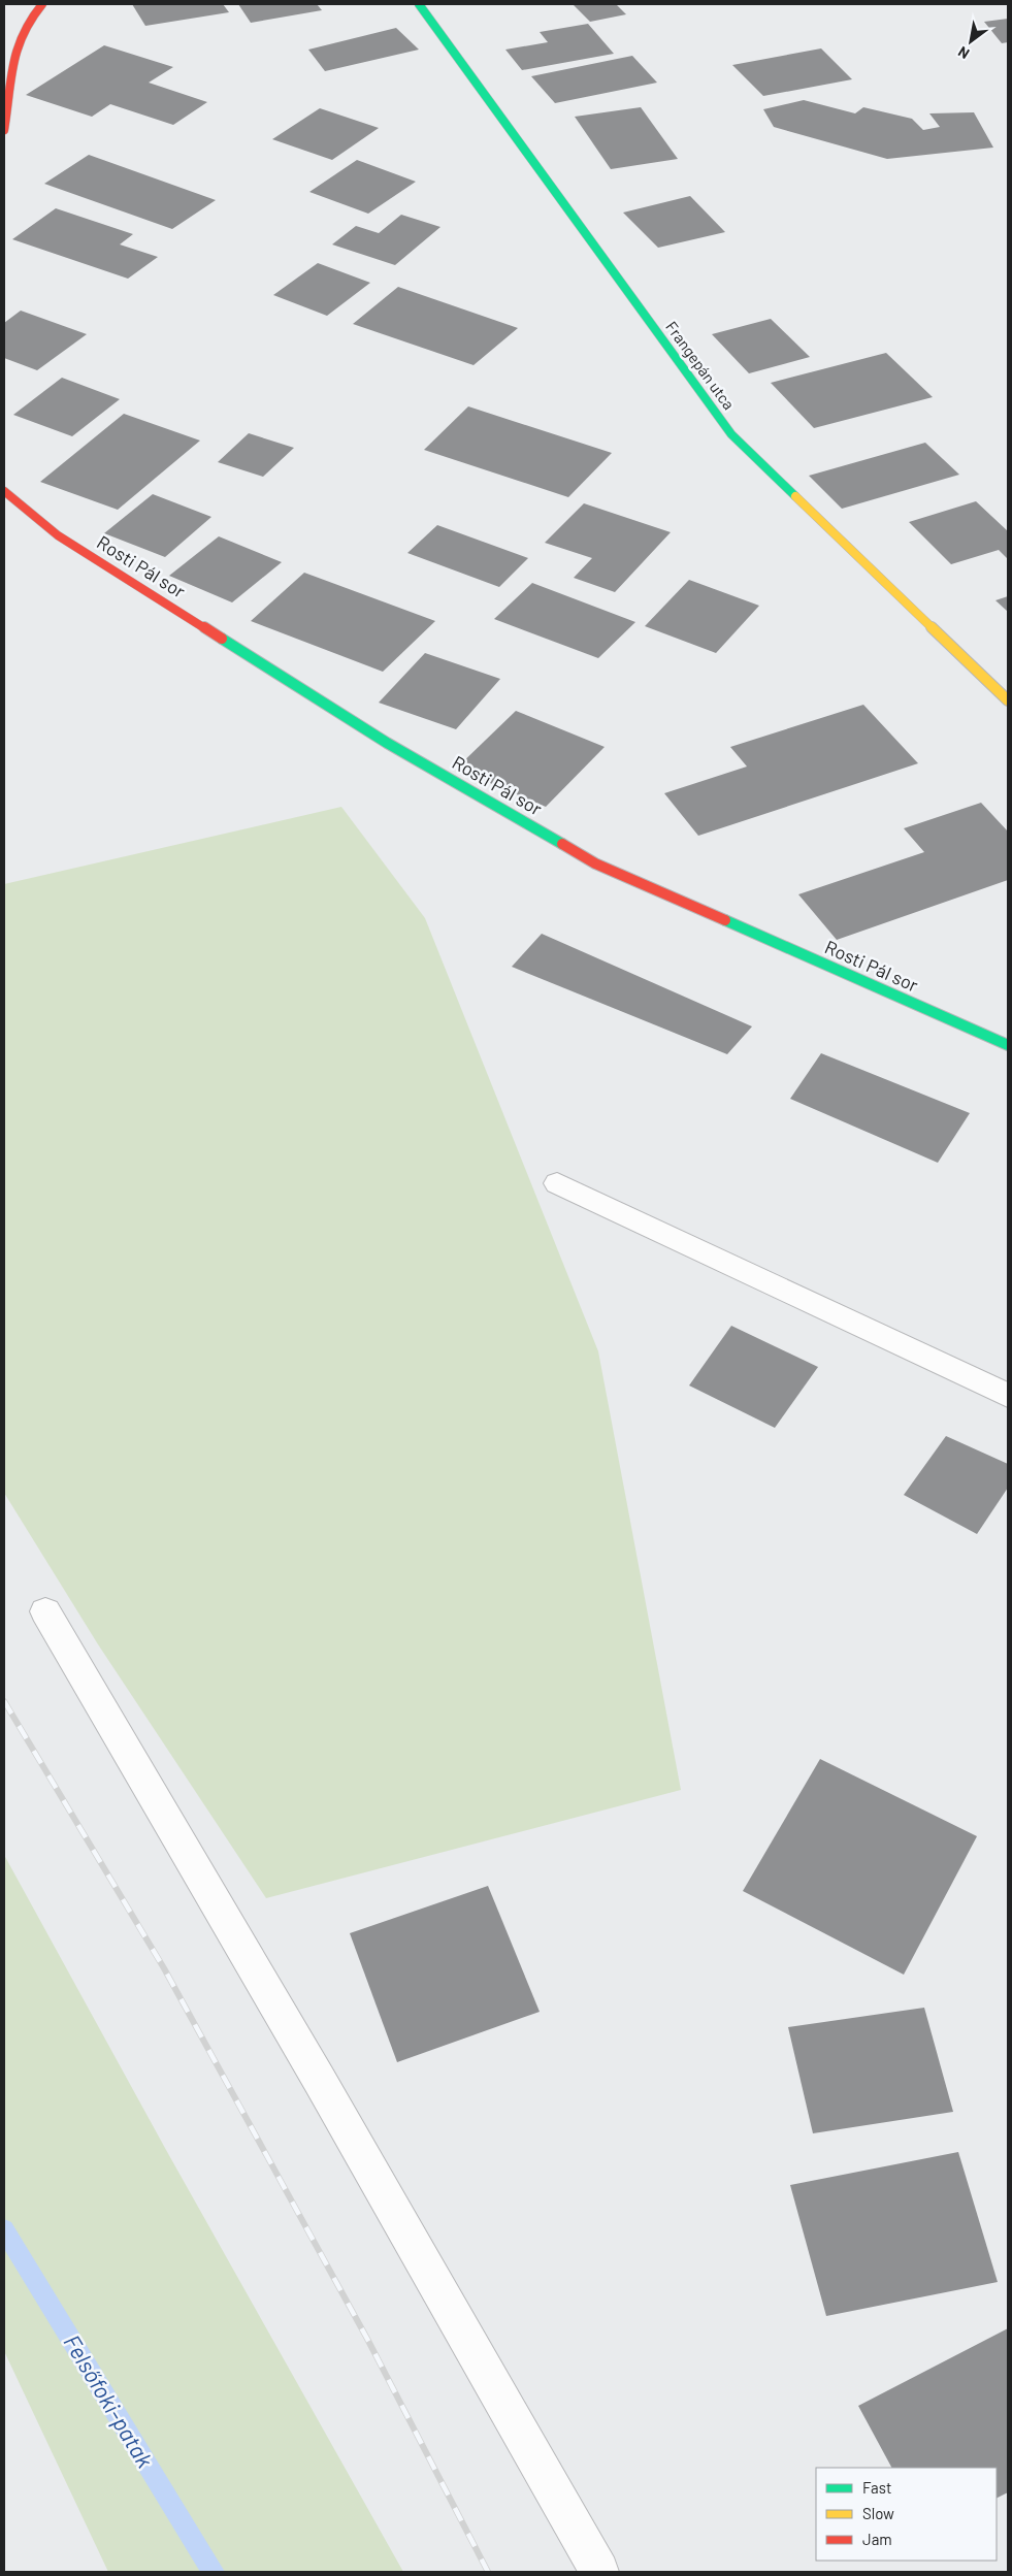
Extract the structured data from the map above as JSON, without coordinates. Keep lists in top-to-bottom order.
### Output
{
  "streets": {
    "street": ["Frangepán utca", "Rosti Pál sor"]
  },
  "water": ["Felsőfoki-patak"],
  "legend": ["Fast", "Slow", "Jam"],
  "north": "bottom left"
}
